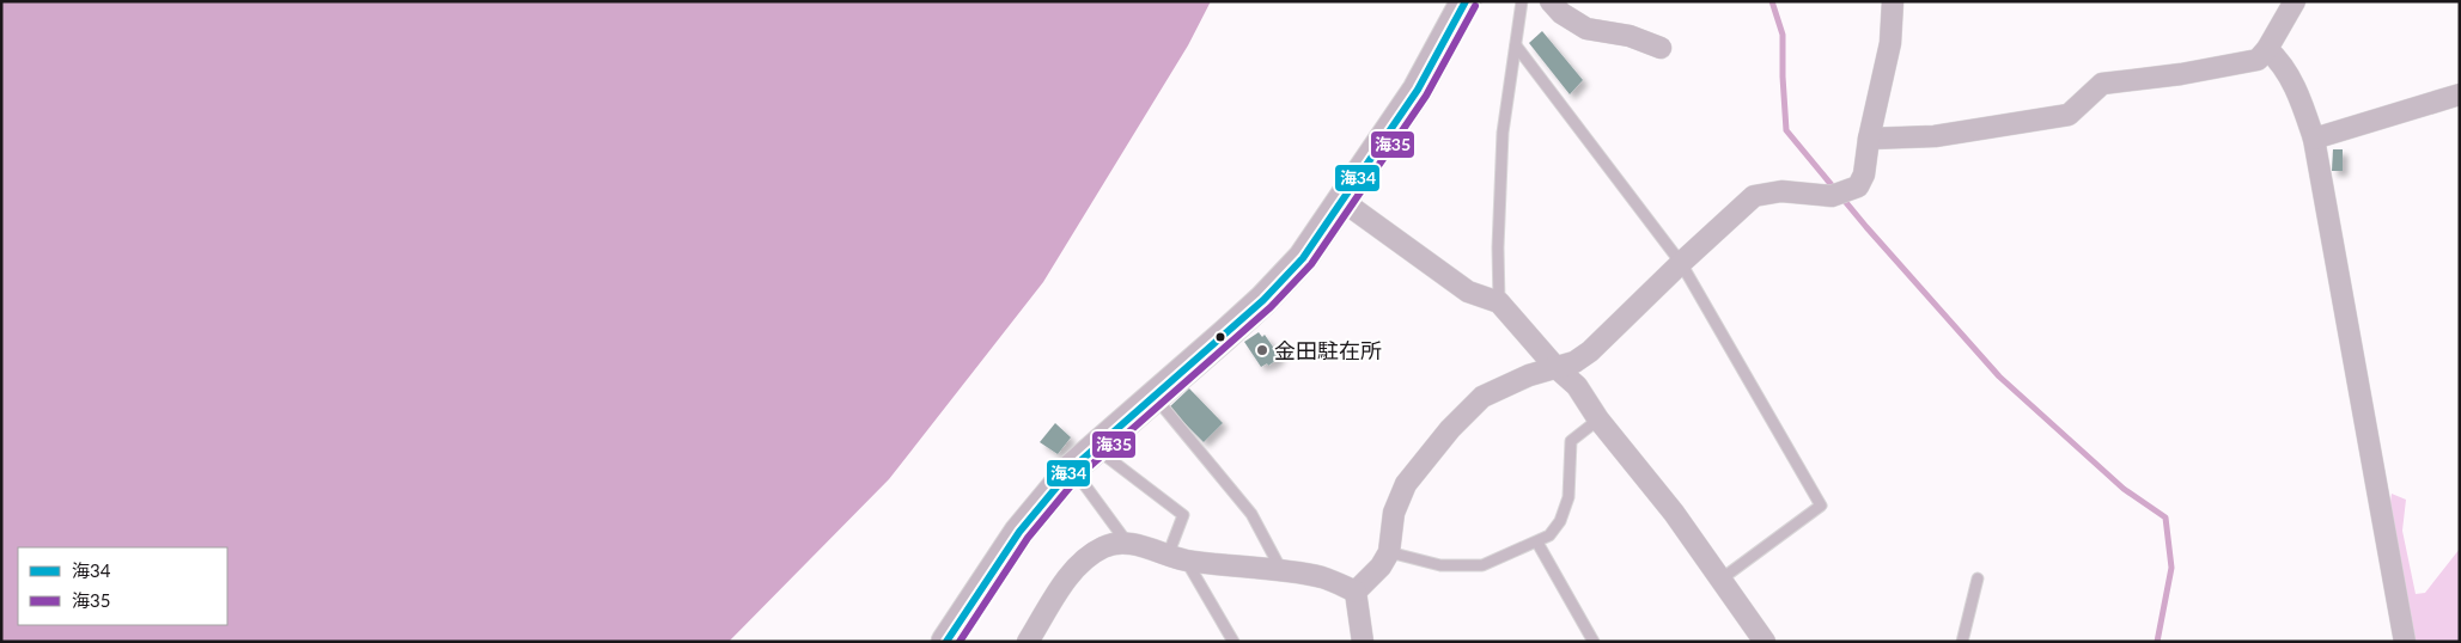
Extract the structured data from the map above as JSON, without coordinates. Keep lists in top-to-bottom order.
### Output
{
  "places": ["金田駐在所"],
  "lines": ["transit line 海34", "transit line 海35"],
  "legend": ["海34", "海35"]
}
